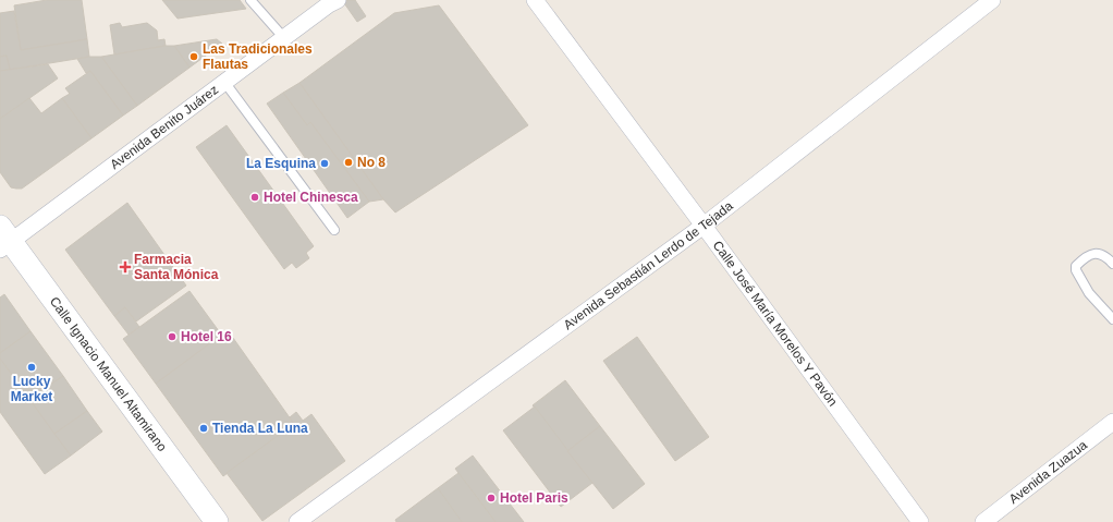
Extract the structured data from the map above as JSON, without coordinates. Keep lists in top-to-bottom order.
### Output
{
  "streets": {
    "street": [
      "Avenida Benito Juárez",
      "Avenida Sebastián Lerdo de Tejada",
      "Calle José María Morelos Y Pavón",
      "Calle Ignacio Manuel Altamirano",
      "Avenida Zuazua"
    ]
  },
  "crossings": [
    ["Avenida Benito Juárez", "Calle Ignacio Manuel Altamirano"],
    ["Avenida Sebastián Lerdo de Tejada", "Calle José María Morelos Y Pavón"]
  ],
  "places": {
    "other": [
      "Las Tradicionales Flautas",
      "No 8",
      "La Esquina",
      "Hotel Chinesca",
      "Hotel 16",
      "Lucky Market",
      "Tienda La Luna",
      "Hotel Paris"
    ],
    "health": ["Farmacia Santa Mónica"]
  }
}
